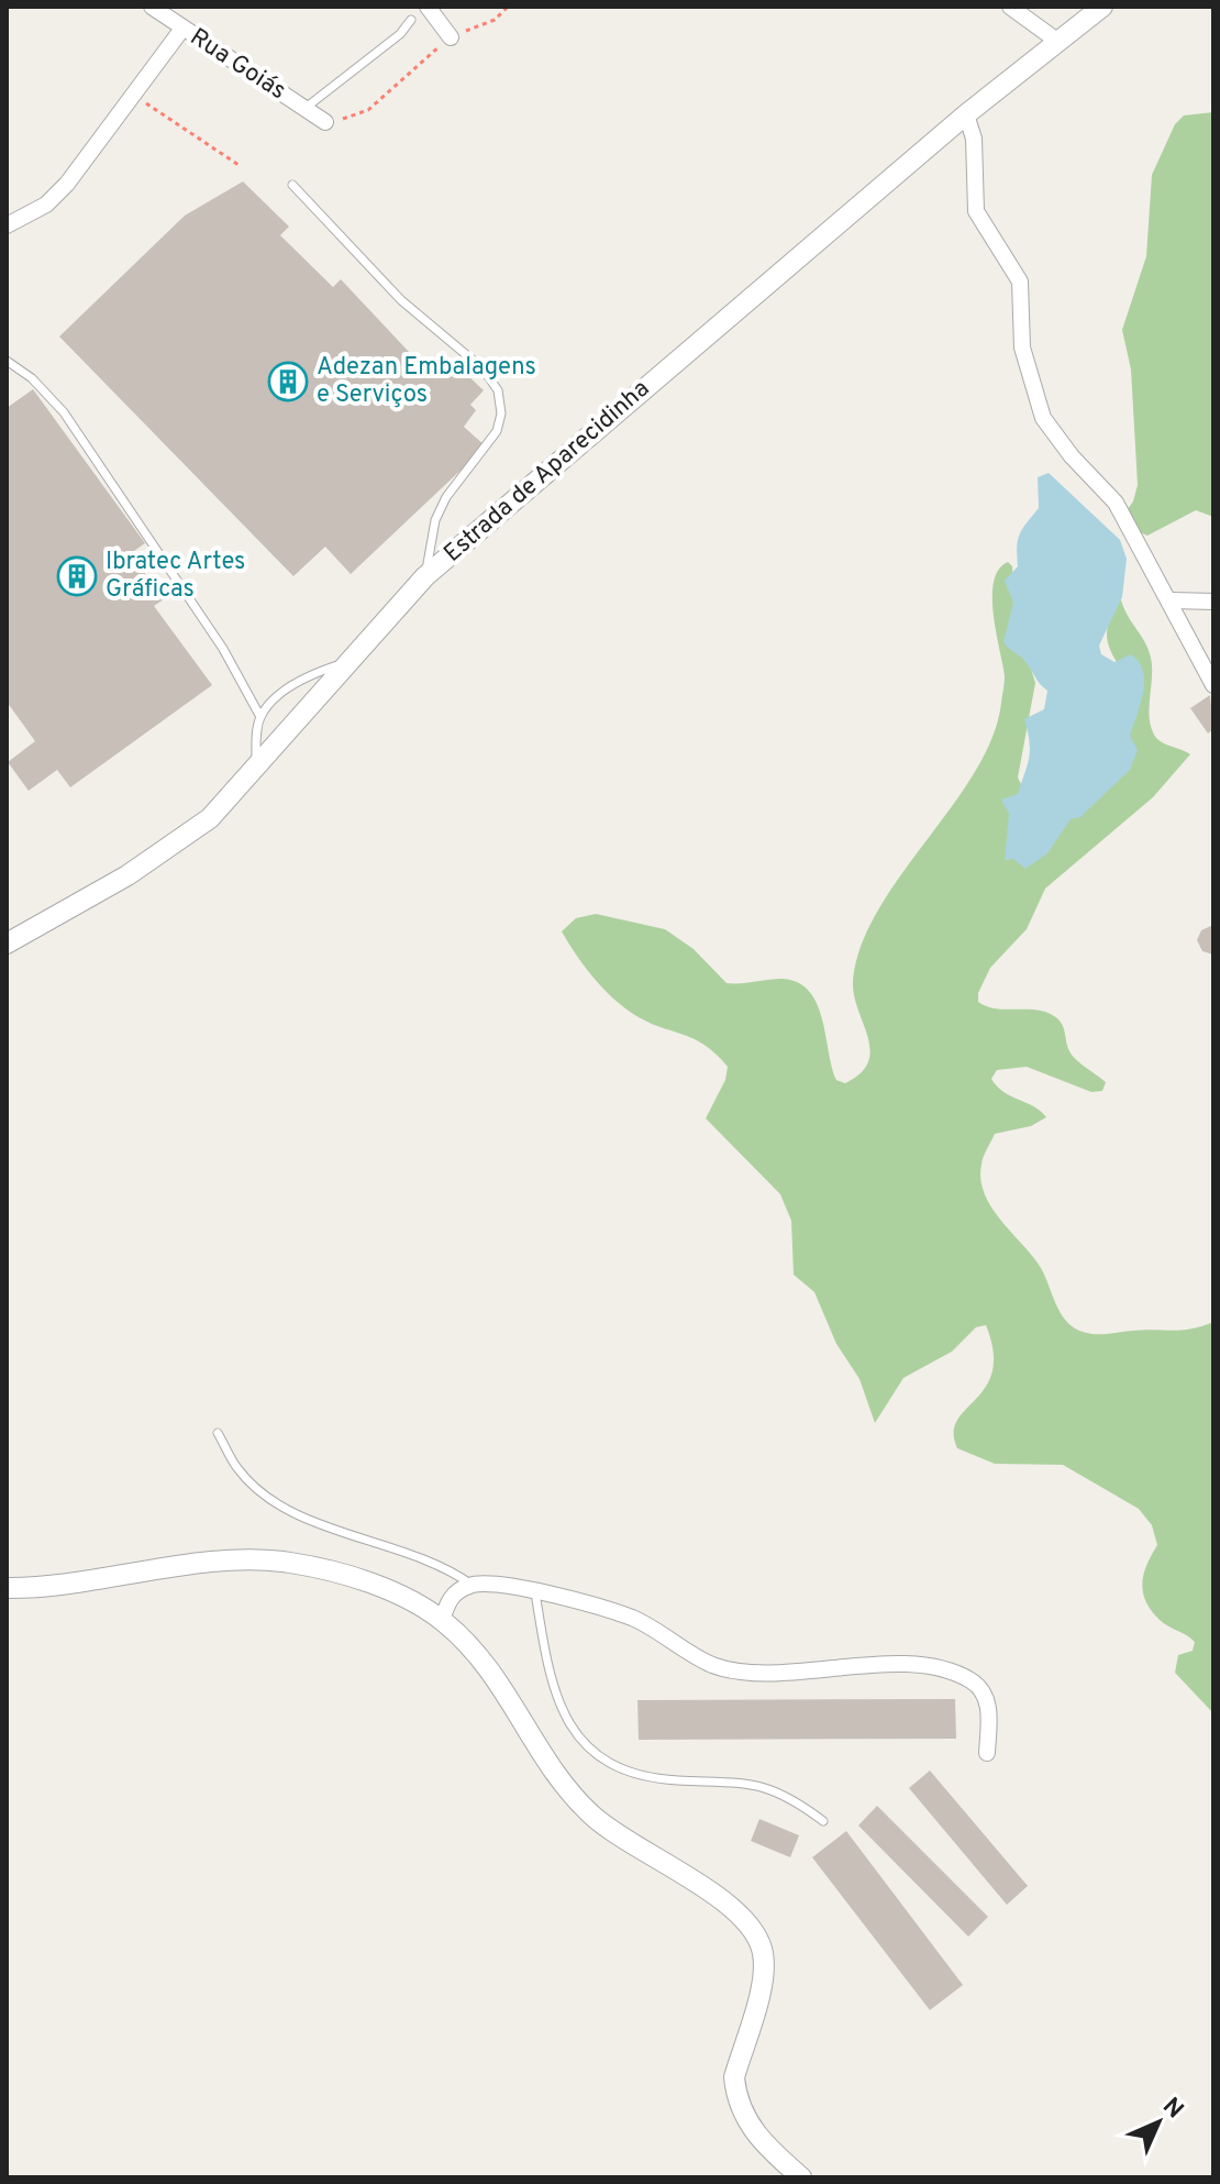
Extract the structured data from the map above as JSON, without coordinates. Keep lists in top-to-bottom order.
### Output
{
  "streets": {
    "street": ["Rua Goiás", "Estrada de Aparecidinha"]
  },
  "places": {
    "building": ["Adezan Embalagens e Serviços", "Ibratec Artes Gráficas"]
  },
  "north": "top right"
}
